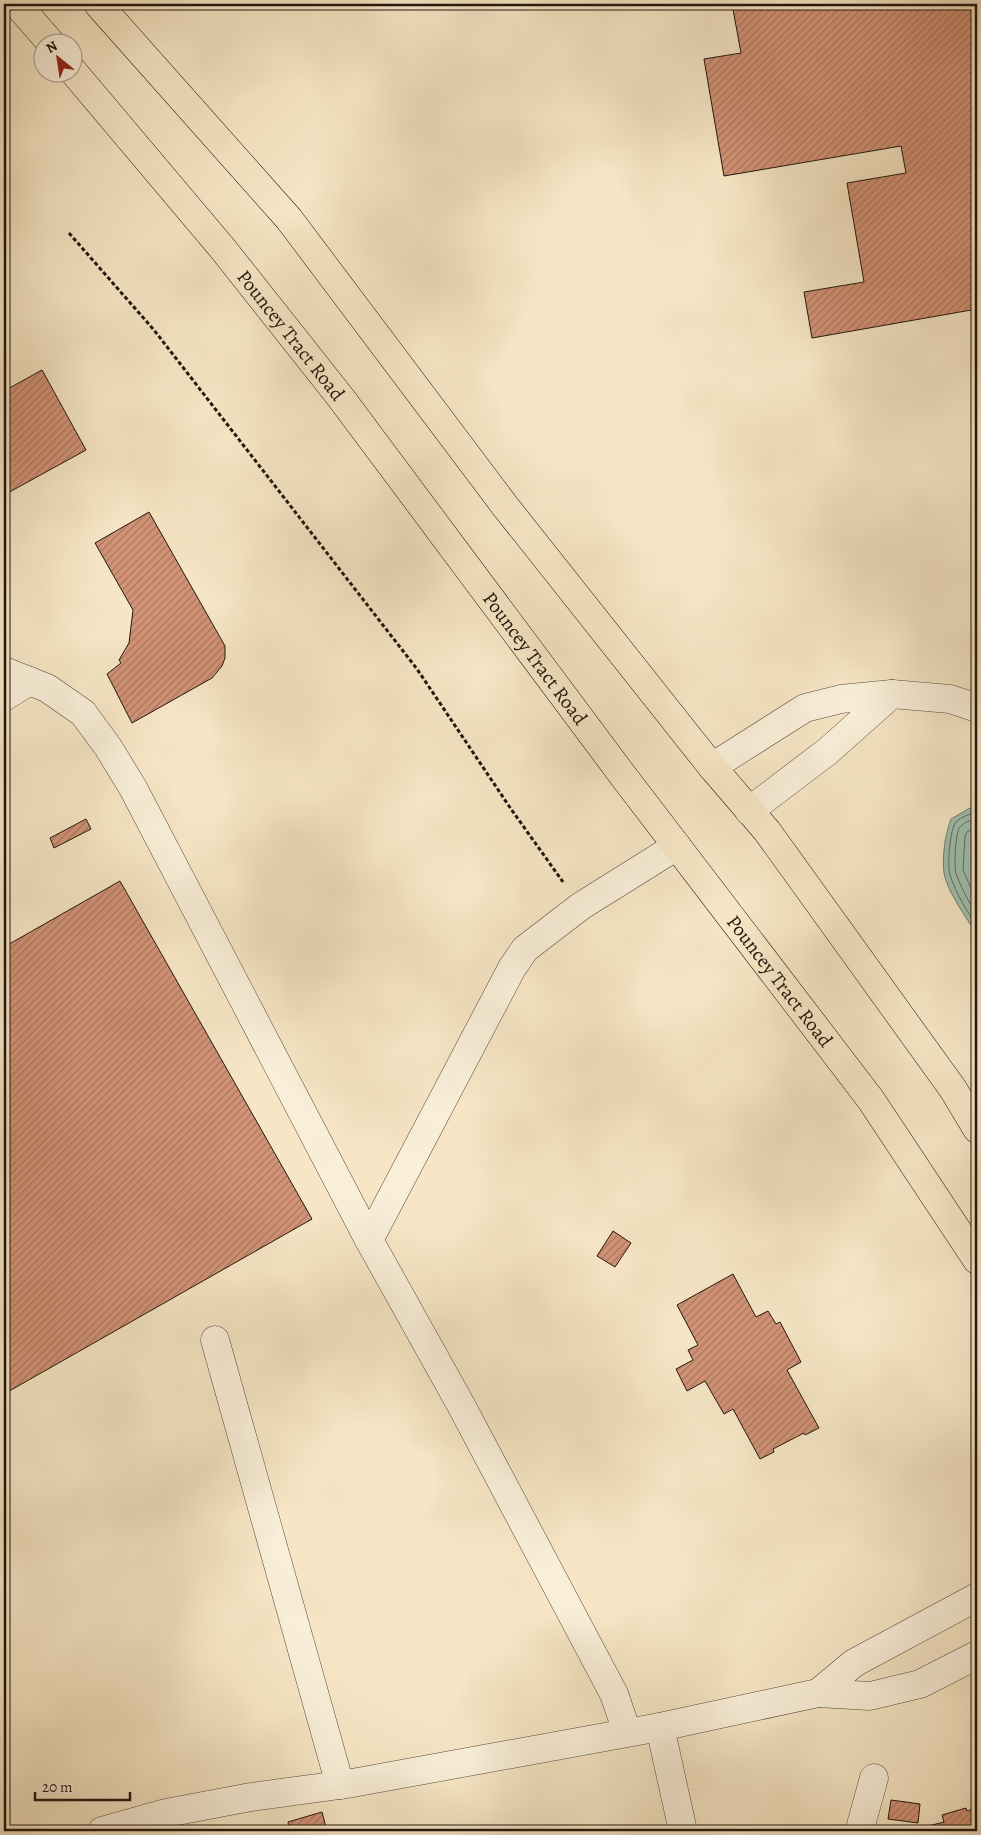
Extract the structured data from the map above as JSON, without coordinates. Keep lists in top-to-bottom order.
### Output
{
  "streets": {
    "main road": ["Pouncey Tract Road"]
  },
  "scale_bar": "20 m",
  "north": "top left"
}
